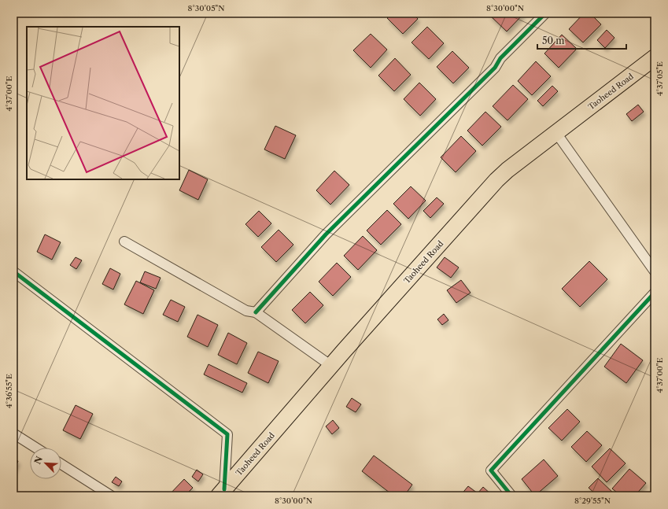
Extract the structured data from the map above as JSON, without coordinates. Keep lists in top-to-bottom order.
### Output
{
  "streets": {
    "main road": ["Taoheed Road"]
  },
  "scale_bar": "50 m",
  "north": "top left",
  "coordinates": [
    "8°30'05\"N",
    "8°30'00\"N",
    "4°37'05\"E",
    "4°37'00\"E",
    "4°36'55\"E",
    "8°29'55\"N"
  ]
}
